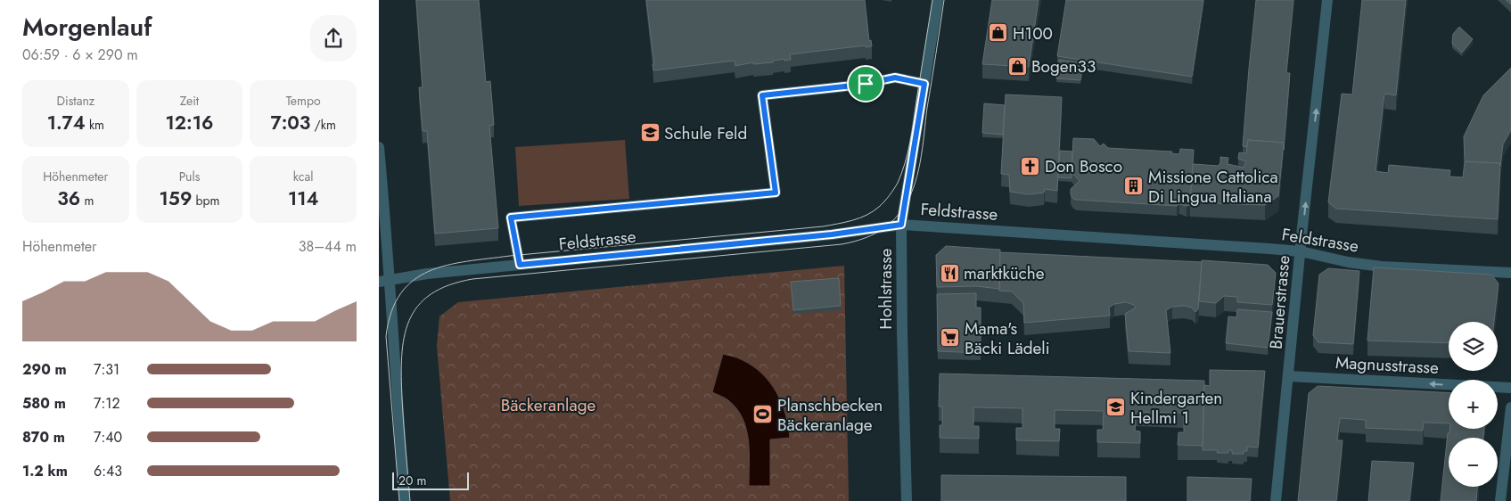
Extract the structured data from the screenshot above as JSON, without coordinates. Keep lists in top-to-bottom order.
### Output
{
  "streets": {
    "street": [
      "Feldstrasse",
      "Hohlstrasse",
      "Brauerstrasse",
      "Magnusstrasse"
    ]
  },
  "crossings": [
    ["Feldstrasse", "Hohlstrasse"],
    ["Feldstrasse", "Brauerstrasse"],
    ["Brauerstrasse", "Magnusstrasse"]
  ],
  "one_way": ["Brauerstrasse", "Magnusstrasse"],
  "parks": ["Bäckeranlage"],
  "places": {
    "shop": ["H100", "Bogen33"],
    "school or university": ["Schule Feld", "Kindergarten Hellmi 1"],
    "church": ["Don Bosco"],
    "building": ["Missione Cattolica Di Lingua Italiana"],
    "restaurant": ["marktküche"],
    "supermarket": ["Mama's Bäcki Lädeli"],
    "sports": ["Planschbecken Bäckeranlage"]
  },
  "scale_bar": "20 m",
  "page": {
    "heading": ["Morgenlauf", "06:59 · 6 × 290 m"],
    "stats": [
      ["Distanz", "1.74 km"],
      ["Zeit", "12:16"],
      ["Tempo", "7:03 /km"],
      ["Höhenmeter", "36 m"],
      ["Puls", "159 bpm"],
      ["kcal", "114"]
    ],
    "chart": ["Höhenmeter", "38–44 m"],
    "map_buttons": ["+", "−"],
    "list": [
      {
        "name": "290 m",
        "note": "7:31"
      },
      {
        "name": "580 m",
        "note": "7:12"
      },
      {
        "name": "870 m",
        "note": "7:40"
      },
      {
        "name": "1.2 km",
        "note": "6:43"
      }
    ],
    "scale": "20 m"
  }
}
